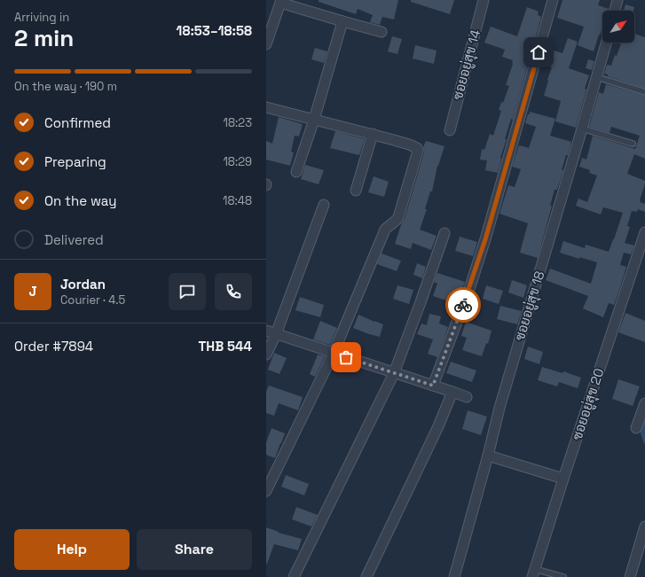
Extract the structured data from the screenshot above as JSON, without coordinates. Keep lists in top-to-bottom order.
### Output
{
  "streets": {
    "street": ["ซอยอยู่สุข 14", "ซอยอยู่สุข 18", "ซอยอยู่สุข 20"]
  },
  "north": "top right",
  "page": {
    "heading": ["2 min", "Arriving in", "18:53–18:58"],
    "panel": [
      "Jordan",
      "Courier · 4.5",
      "Order #7894",
      "THB 544"
    ],
    "bar": "On the way · 190 m",
    "list": [
      ["Confirmed", "18:23"],
      ["Preparing", "18:29"],
      ["On the way", "18:48"],
      "Delivered"
    ],
    "round": "J",
    "buttons": ["Help", "Share"]
  }
}
